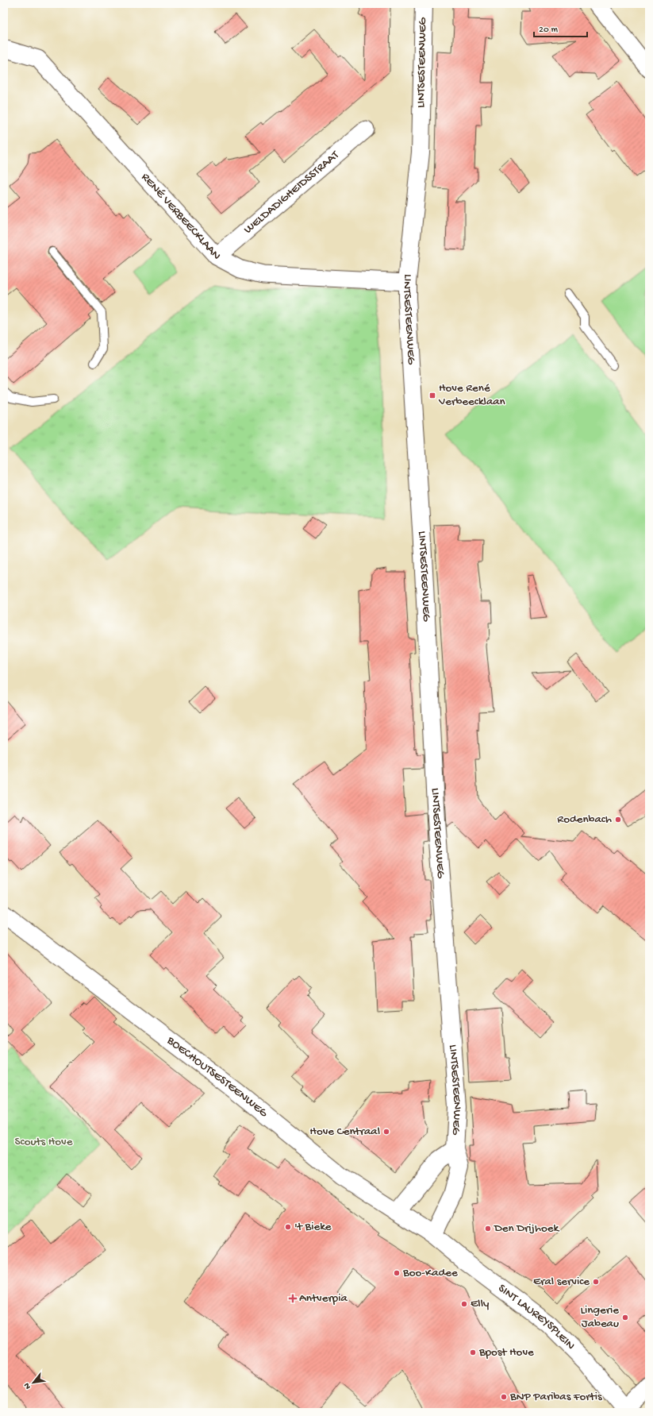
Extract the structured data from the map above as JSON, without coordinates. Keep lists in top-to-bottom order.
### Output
{
  "streets": {
    "street": [
      "LINTSESTEENWEG",
      "WELDADIGHEIDSSTRAAT",
      "RENÉ VERBEECKLAAN",
      "BOECHOUTSESTEENWEG",
      "SINT LAUREYSPLEIN"
    ]
  },
  "crossings": [
    ["LINTSESTEENWEG", "RENÉ VERBEECKLAAN"],
    ["LINTSESTEENWEG", "BOECHOUTSESTEENWEG"],
    ["LINTSESTEENWEG", "SINT LAUREYSPLEIN"],
    ["WELDADIGHEIDSSTRAAT", "RENÉ VERBEECKLAAN"],
    ["BOECHOUTSESTEENWEG", "SINT LAUREYSPLEIN"]
  ],
  "parks": ["Scouts Hove"],
  "places": {
    "transit": ["Hove René Verbeecklaan"],
    "other": [
      "Rodenbach",
      "Hove Centraal",
      "'t Bieke",
      "Den Drijhoek",
      "Boo-Kadee",
      "Eral service",
      "Elly",
      "Lingerie Jabeau",
      "Bpost Hove",
      "BNP Paribas Fortis"
    ],
    "health": ["Antverpia"]
  },
  "scale_bar": "20 m",
  "north": "bottom left"
}
